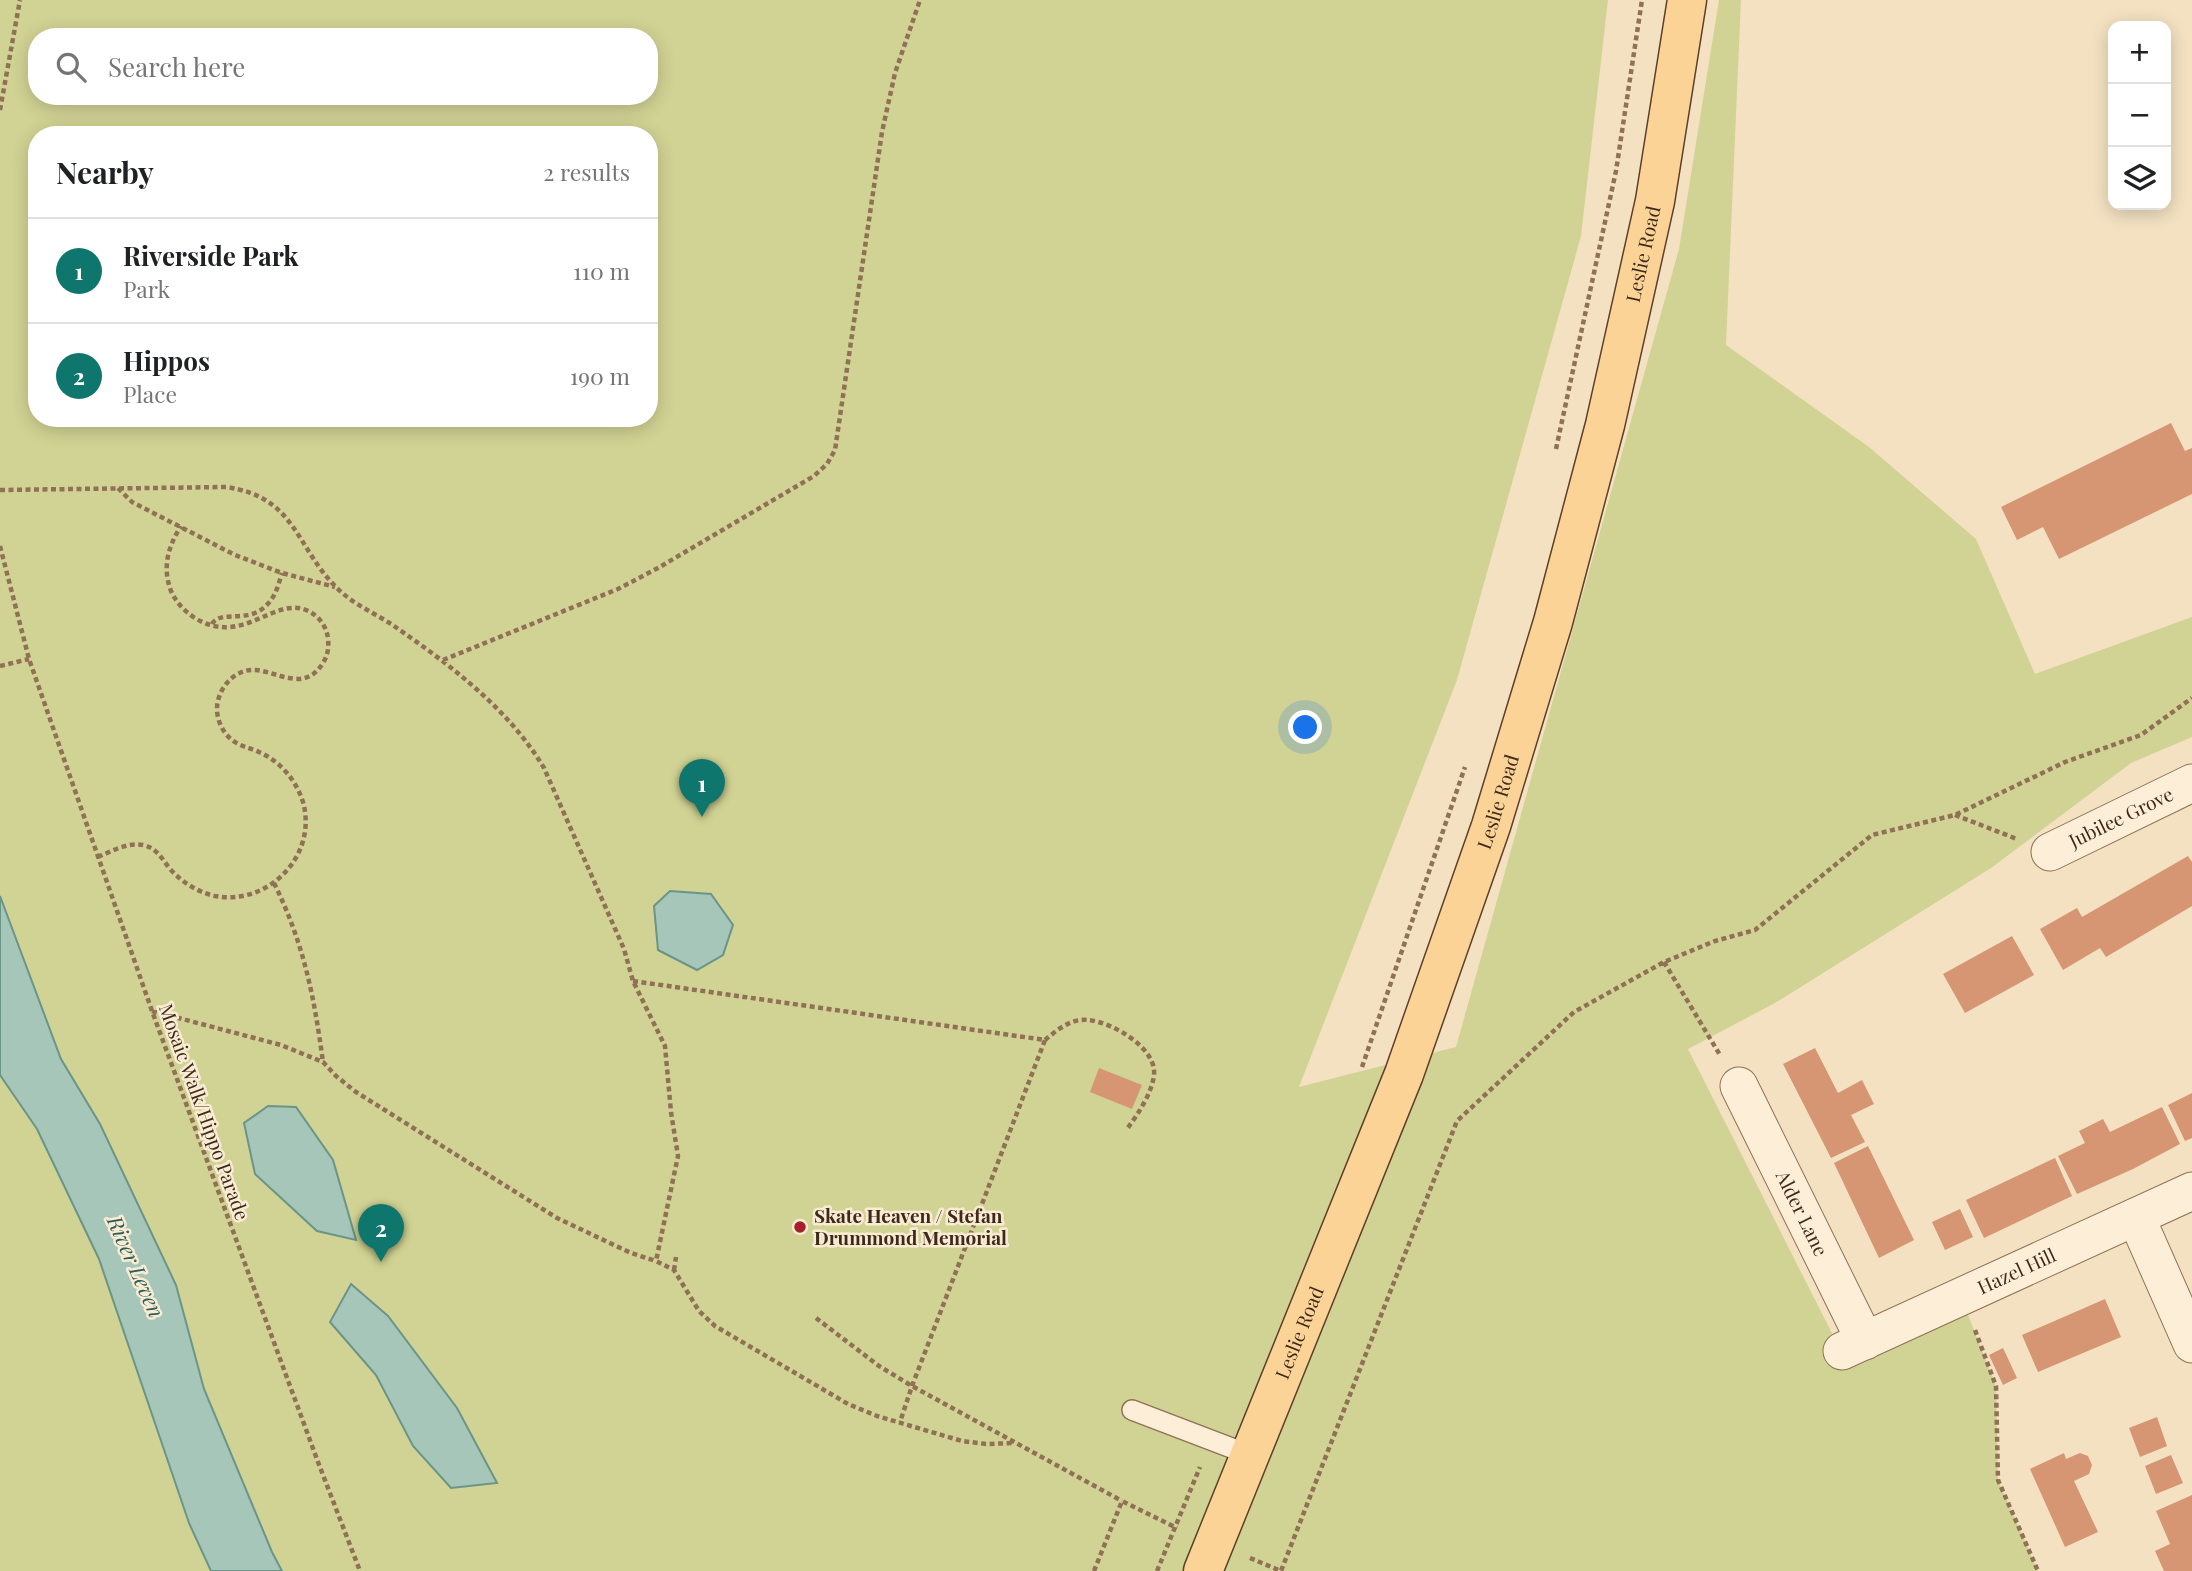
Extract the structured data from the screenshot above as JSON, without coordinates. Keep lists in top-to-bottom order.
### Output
{
  "streets": {
    "main road": ["Leslie Road"],
    "street": ["Jubilee Grove", "Alder Lane", "Hazel Hill"],
    "path": ["Mosaic Walk/Hippo Parade"]
  },
  "crossings": [
    ["Alder Lane", "Hazel Hill"]
  ],
  "water": ["River Leven"],
  "places": ["Skate Heaven / Stefan Drummond Memorial"],
  "page": {
    "map_buttons": ["+", "−"],
    "search": "Search here",
    "heading": ["Nearby", "2 results"],
    "list": [
      {
        "mark": "1",
        "name": "Riverside Park",
        "note": "Park",
        "value": "110 m"
      },
      {
        "mark": "2",
        "name": "Hippos",
        "note": "Place",
        "value": "190 m"
      }
    ],
    "pins": ["1", "2"]
  }
}
